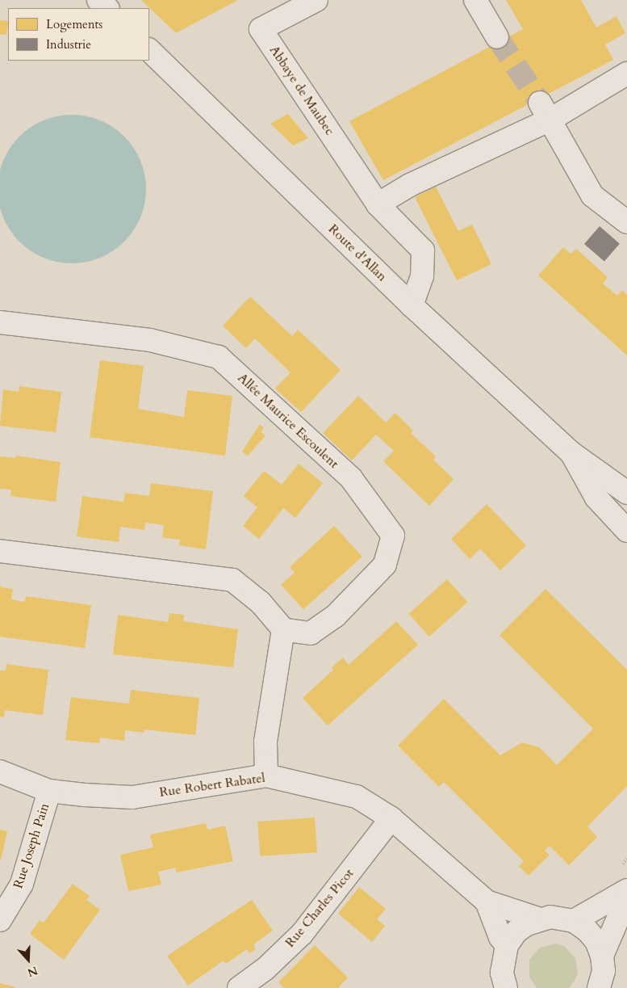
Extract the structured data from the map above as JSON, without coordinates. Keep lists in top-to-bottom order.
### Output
{
  "streets": {
    "street": [
      "Abbaye de Maubec",
      "Route d'Allan",
      "Allée Maurice Escoulent",
      "Rue Robert Rabatel",
      "Rue Joseph Pain",
      "Rue Charles Picot"
    ]
  },
  "crossings": [
    ["Abbaye de Maubec", "Route d'Allan"],
    ["Rue Robert Rabatel", "Rue Joseph Pain"],
    ["Rue Robert Rabatel", "Rue Charles Picot"]
  ],
  "legend": ["Logements", "Industrie"],
  "north": "bottom"
}
